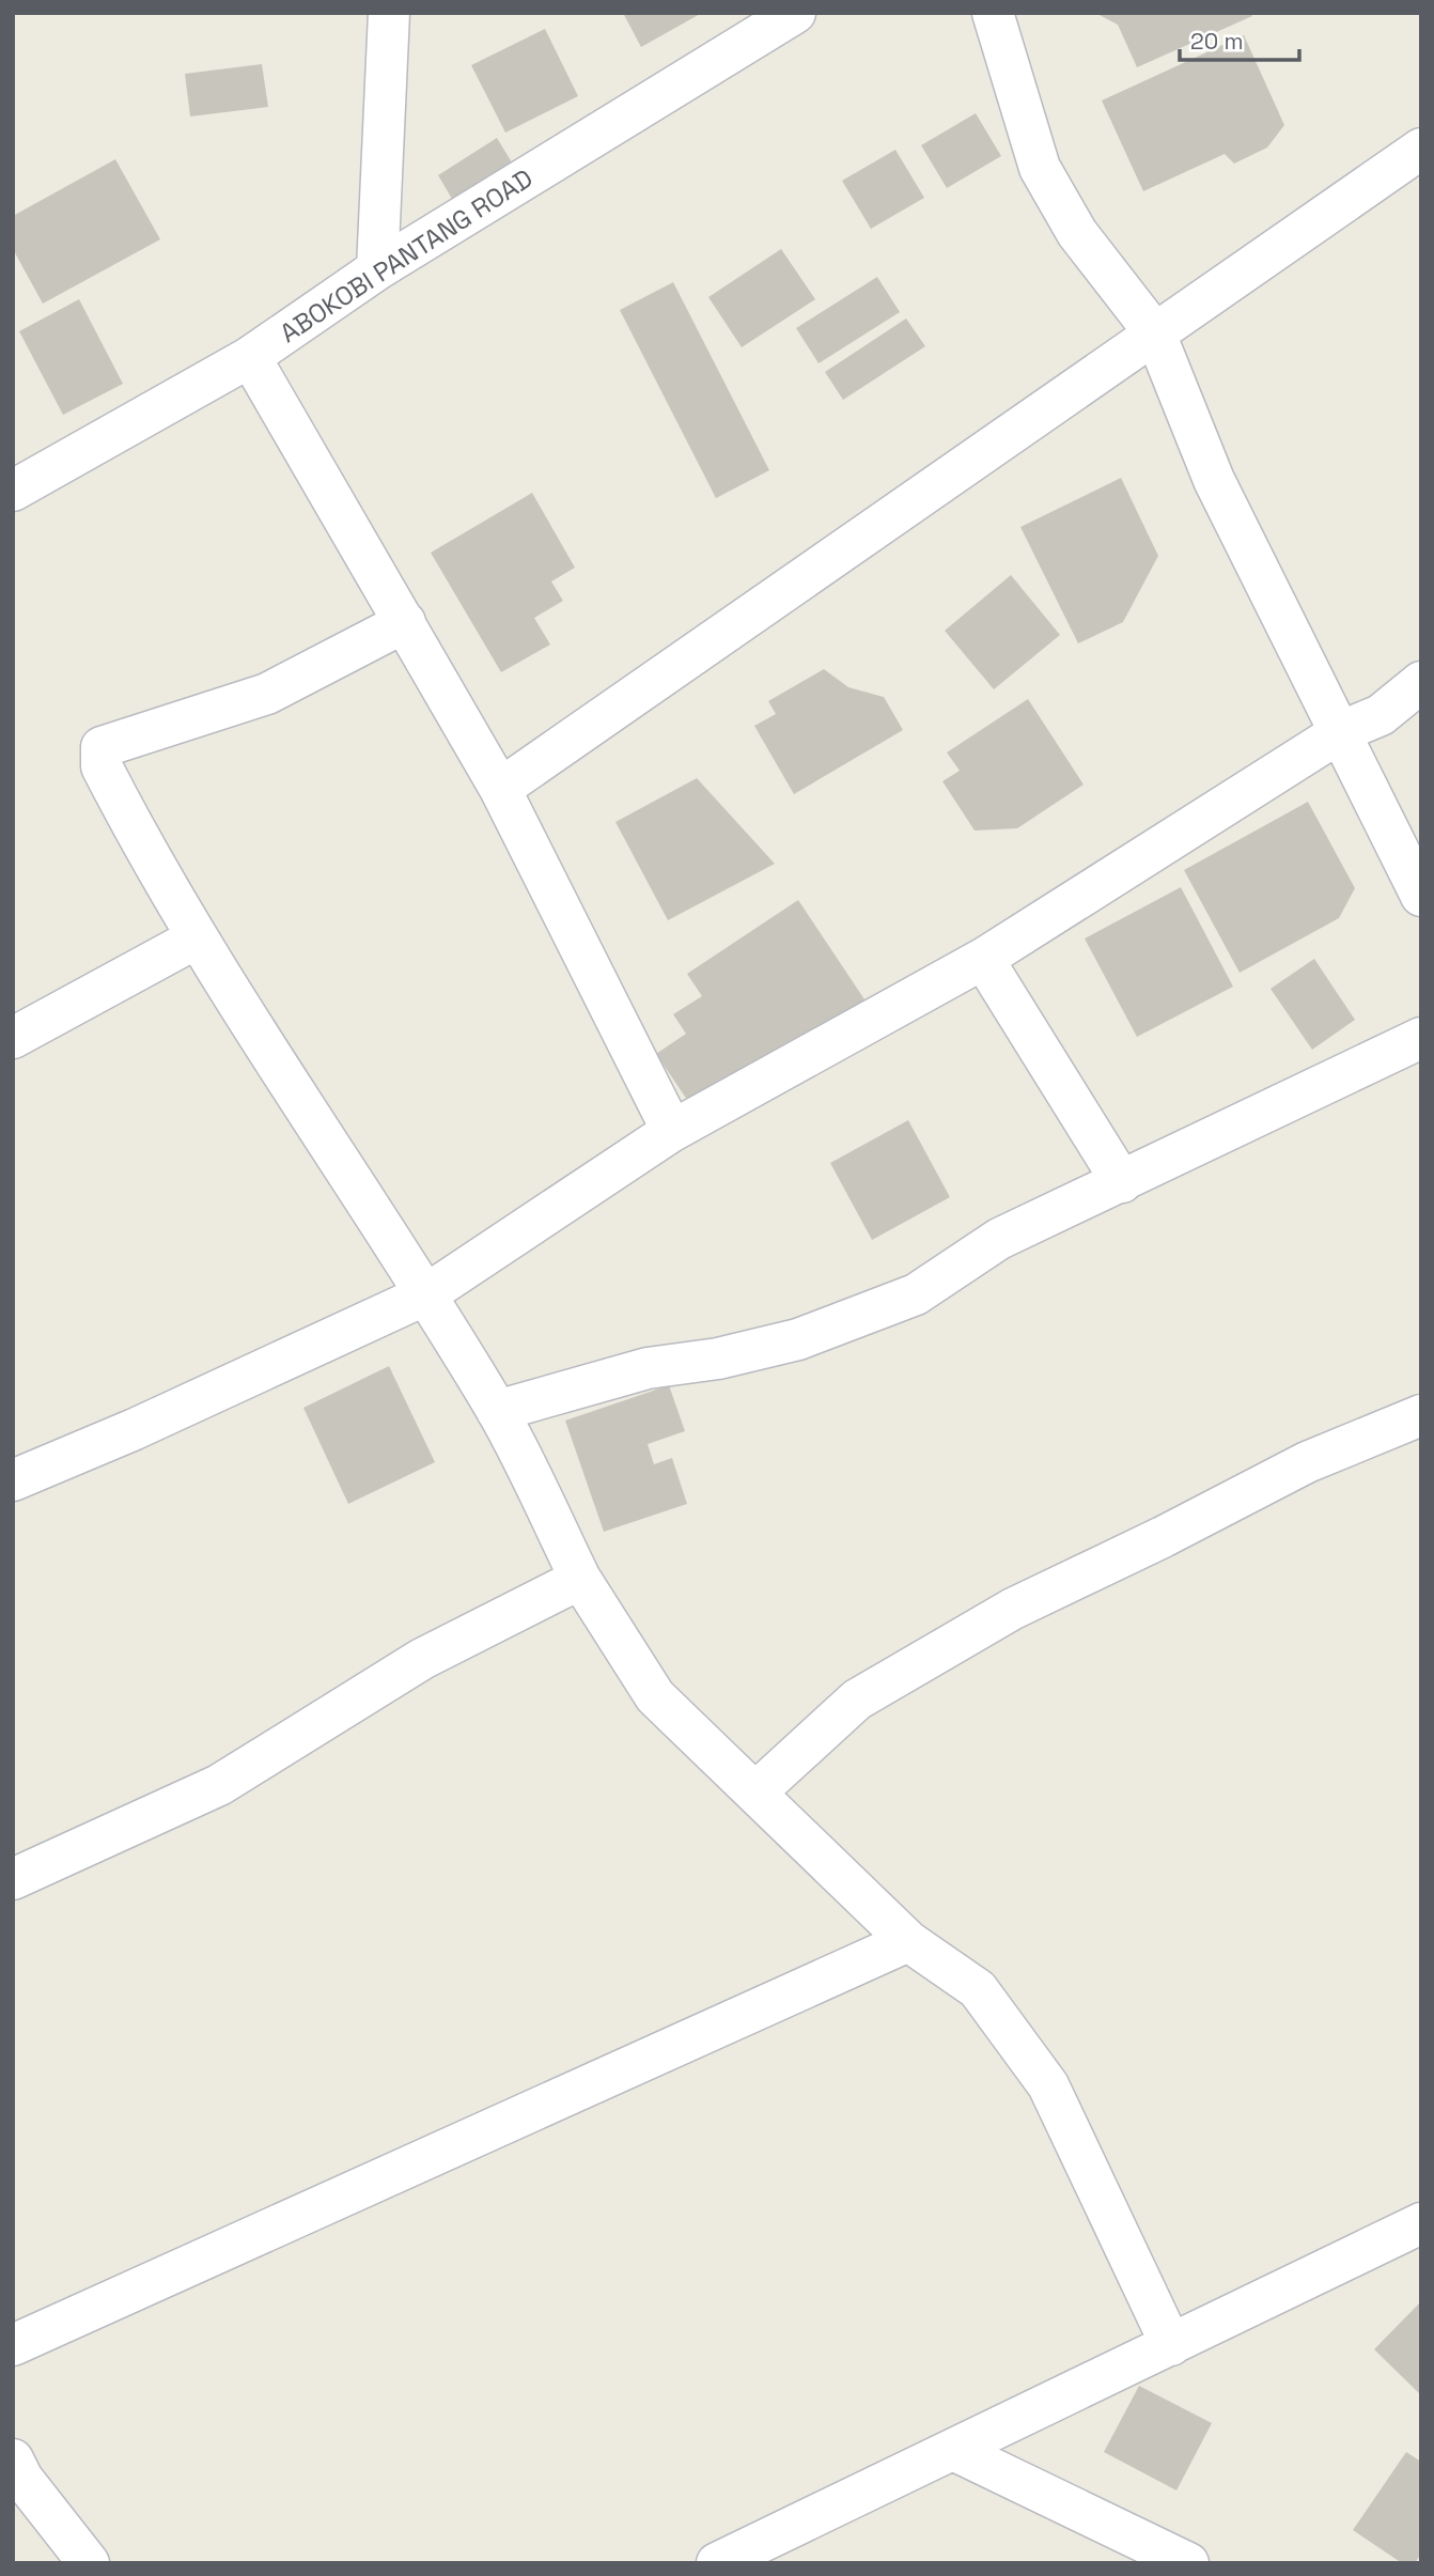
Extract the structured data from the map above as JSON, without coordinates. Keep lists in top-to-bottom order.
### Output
{
  "streets": {
    "street": ["ABOKOBI PANTANG ROAD"]
  },
  "scale_bar": "20 m"
}
